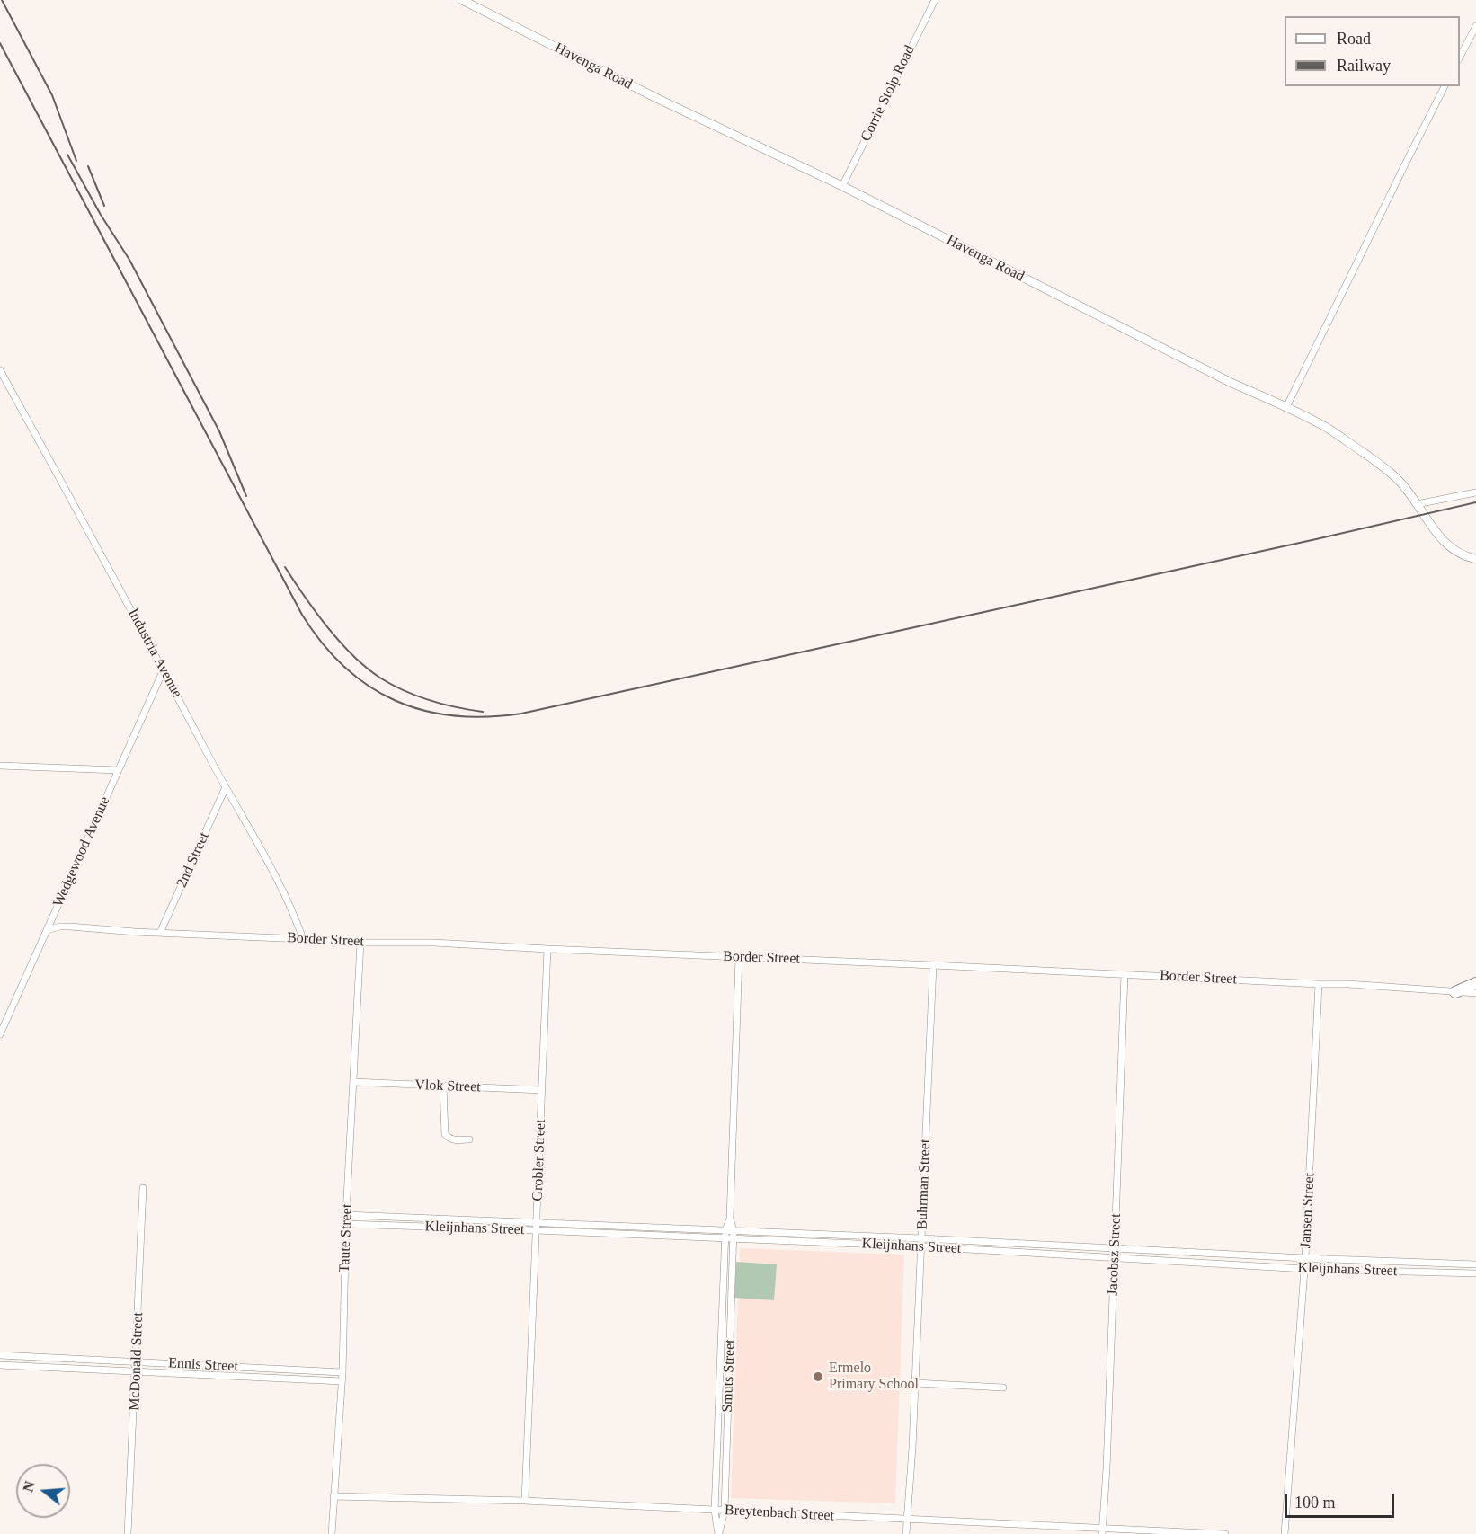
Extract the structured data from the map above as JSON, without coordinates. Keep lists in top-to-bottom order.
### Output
{
  "streets": {
    "street": [
      "Havenga Road",
      "Corrie Stolp Road",
      "Industria Avenue",
      "Wedgewood Avenue",
      "2nd Street",
      "Border Street",
      "Vlok Street",
      "Grobler Street",
      "Buhrman Street",
      "Jansen Street",
      "Kleijnhans Street",
      "Taute Street",
      "Jacobsz Street",
      "McDonald Street",
      "Ennis Street",
      "Smuts Street",
      "Breytenbach Street"
    ]
  },
  "crossings": [
    ["Havenga Road", "Corrie Stolp Road"],
    ["Industria Avenue", "Wedgewood Avenue"],
    ["Industria Avenue", "2nd Street"],
    ["Industria Avenue", "Border Street"],
    ["Wedgewood Avenue", "Border Street"],
    ["2nd Street", "Border Street"],
    ["Border Street", "Grobler Street"],
    ["Border Street", "Buhrman Street"],
    ["Border Street", "Jansen Street"],
    ["Border Street", "Taute Street"],
    ["Border Street", "Jacobsz Street"],
    ["Border Street", "Smuts Street"],
    ["Vlok Street", "Grobler Street"],
    ["Vlok Street", "Taute Street"],
    ["Grobler Street", "Kleijnhans Street"],
    ["Grobler Street", "Breytenbach Street"],
    ["Buhrman Street", "Kleijnhans Street"],
    ["Buhrman Street", "Breytenbach Street"],
    ["Jansen Street", "Kleijnhans Street"],
    ["Kleijnhans Street", "Taute Street"],
    ["Kleijnhans Street", "Jacobsz Street"],
    ["Kleijnhans Street", "Smuts Street"],
    ["Taute Street", "Ennis Street"],
    ["Taute Street", "Breytenbach Street"],
    ["Jacobsz Street", "Breytenbach Street"],
    ["McDonald Street", "Ennis Street"],
    ["Smuts Street", "Breytenbach Street"]
  ],
  "places": ["Ermelo Primary School"],
  "legend": ["Road", "Railway"],
  "scale_bar": "100 m",
  "north": "left"
}
